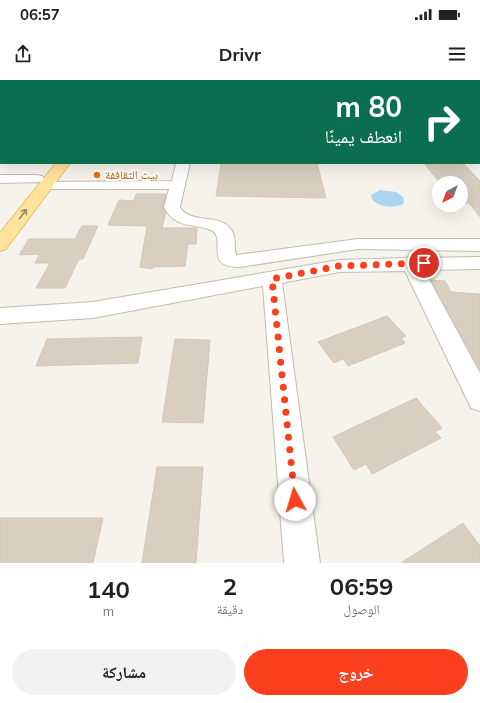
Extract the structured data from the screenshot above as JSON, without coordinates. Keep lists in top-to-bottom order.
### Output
{
  "places": ["بيت الثقاففة"],
  "north": "bottom left",
  "page": {
    "status": "06:57",
    "header": "Drivr",
    "turn": ["80 m", "انعطف يمينًا"],
    "eta": [
      "06:59",
      "الوصول",
      "2",
      "دقيقة",
      "140",
      "m"
    ],
    "buttons": ["خروج", "مشاركة"]
  }
}
